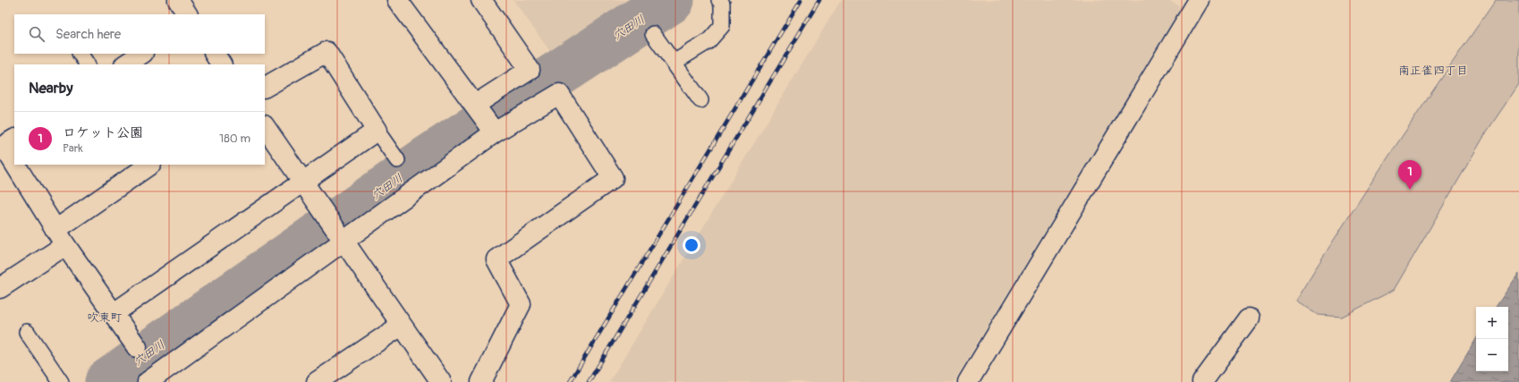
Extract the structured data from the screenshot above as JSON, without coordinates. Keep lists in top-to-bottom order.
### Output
{
  "districts": ["南正雀四丁目", "吹東町"],
  "water": ["穴田川"],
  "page": {
    "search": "Search here",
    "heading": "Nearby",
    "list": [
      {
        "mark": "1",
        "name": "ロケット公園",
        "note": "Park",
        "value": "180 m"
      }
    ],
    "pins": "1",
    "map_buttons": ["+", "−"]
  }
}
